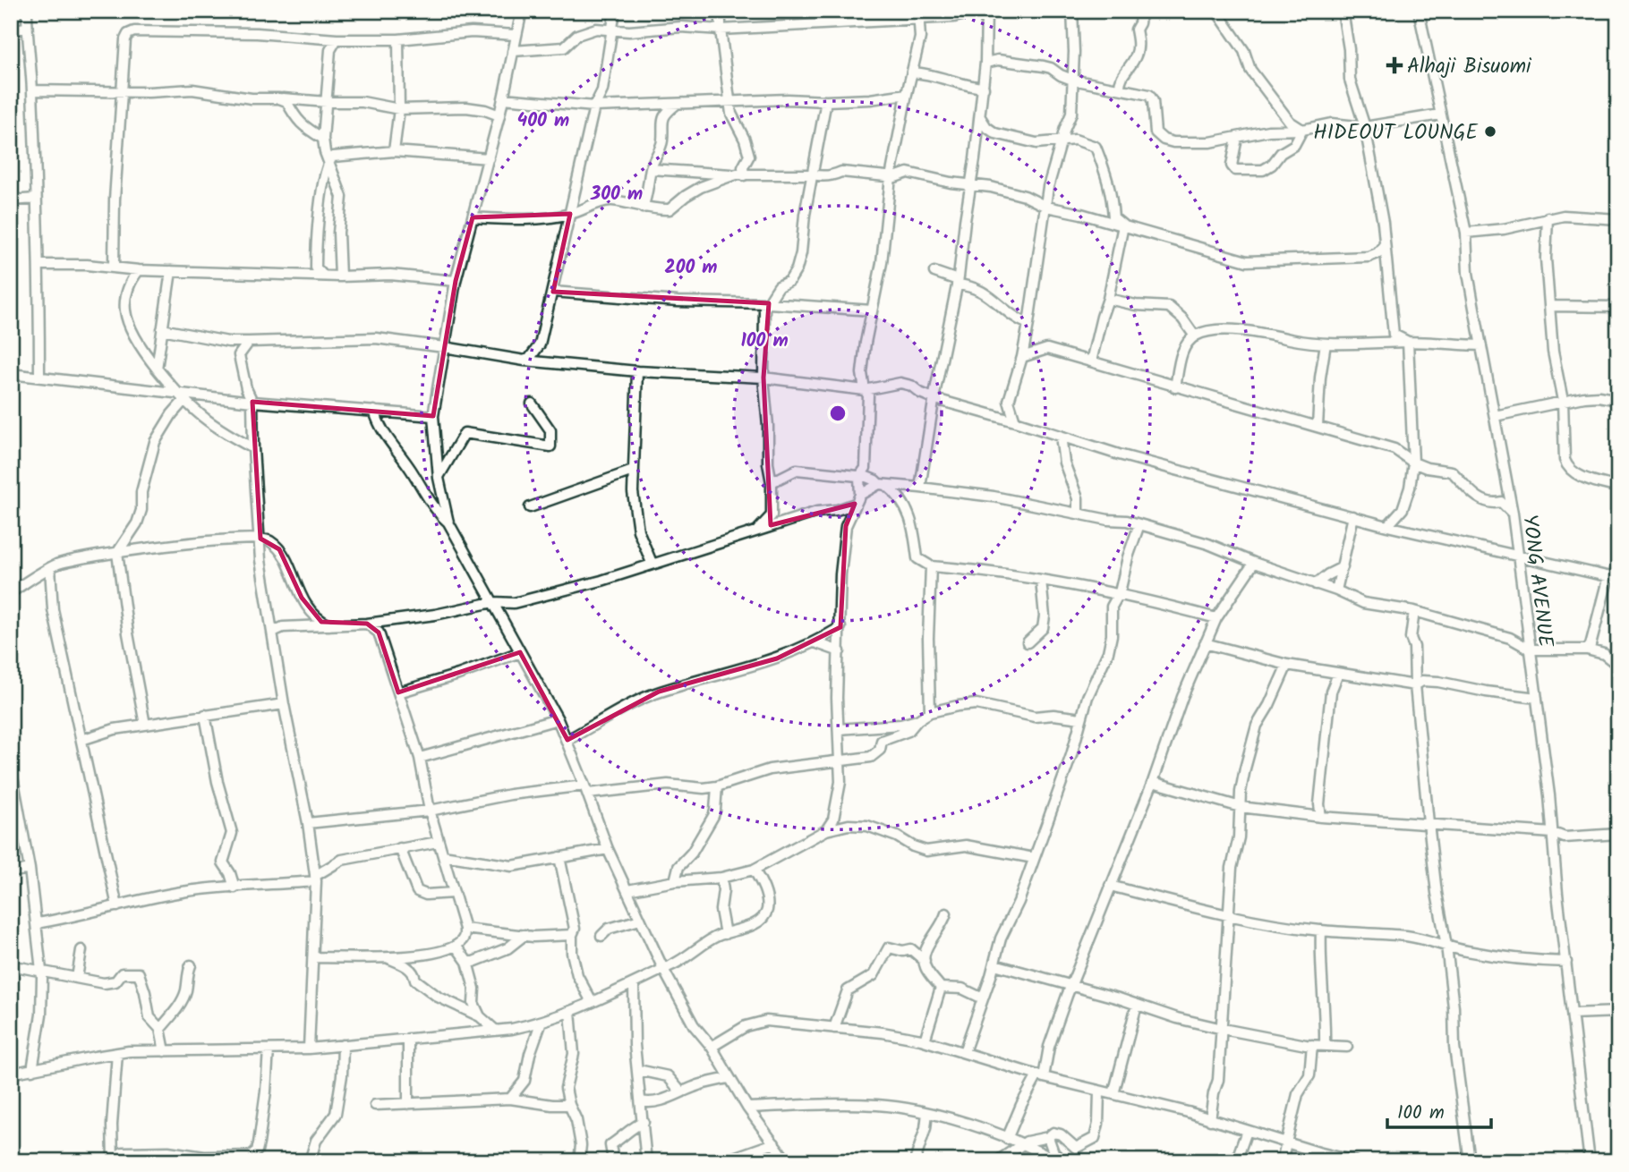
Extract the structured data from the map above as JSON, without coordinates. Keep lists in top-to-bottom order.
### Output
{
  "streets": {
    "street": ["YONG AVENUE"]
  },
  "places": {
    "health": ["Alhaji Bisuomi"],
    "other": ["HIDEOUT LOUNGE"]
  },
  "scale_bar": "100 m",
  "rings": [
    "400 m",
    "300 m",
    "200 m",
    "100 m"
  ]
}
